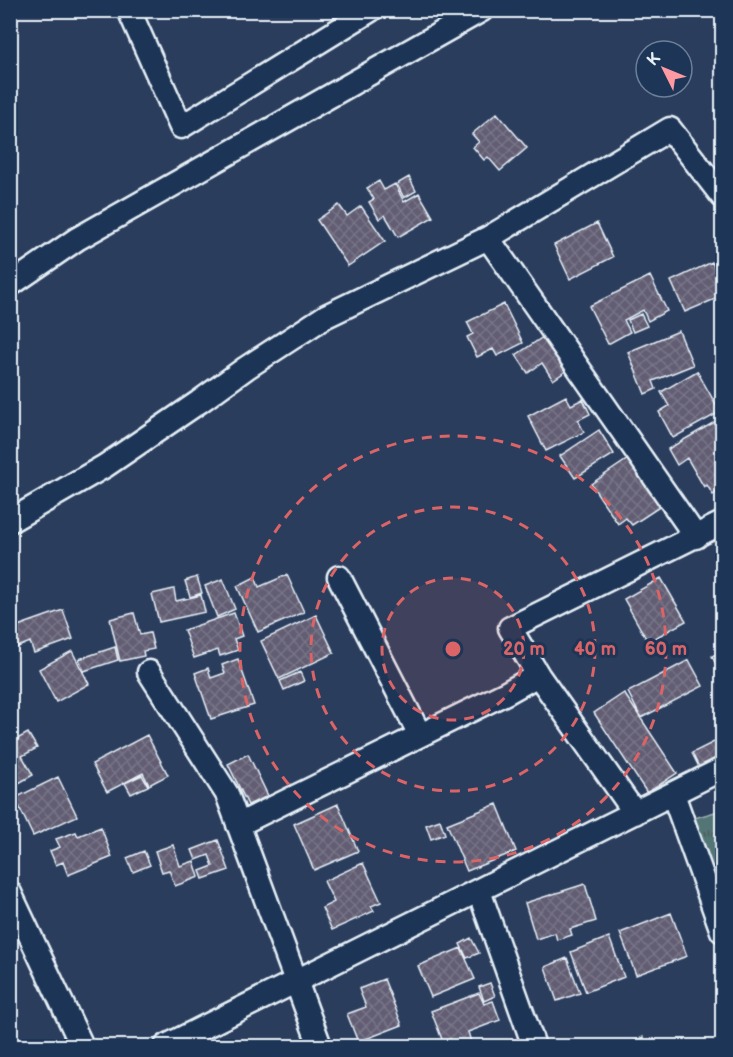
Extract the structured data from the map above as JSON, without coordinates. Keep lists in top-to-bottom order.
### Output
{
  "north": "top left",
  "rings": ["20 m", "40 m", "60 m"]
}
